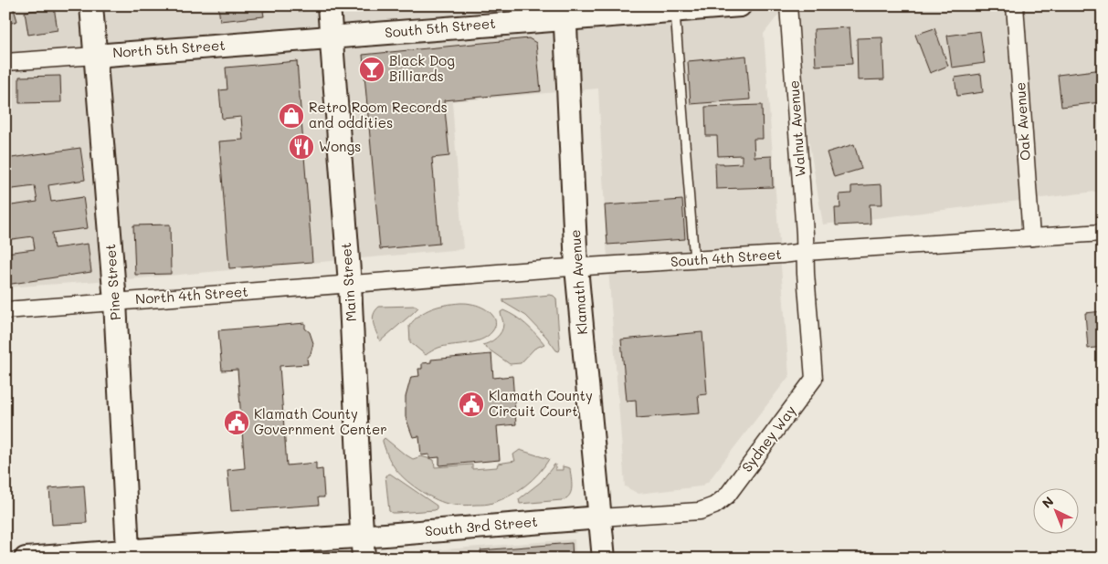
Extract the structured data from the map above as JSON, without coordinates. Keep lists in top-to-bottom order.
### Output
{
  "streets": {
    "main road": [
      "South 5th Street",
      "North 5th Street",
      "Pine Street",
      "Main Street",
      "Klamath Avenue",
      "South 3rd Street"
    ],
    "street": [
      "Oak Avenue",
      "Walnut Avenue",
      "South 4th Street",
      "North 4th Street",
      "Sydney Way"
    ]
  },
  "crossings": [
    ["South 5th Street", "North 5th Street"],
    ["South 5th Street", "Main Street"],
    ["South 5th Street", "Klamath Avenue"],
    ["North 5th Street", "Pine Street"],
    ["North 5th Street", "Main Street"],
    ["Oak Avenue", "South 4th Street"],
    ["Walnut Avenue", "South 4th Street"],
    ["Walnut Avenue", "Sydney Way"],
    ["South 4th Street", "Main Street"],
    ["South 4th Street", "Klamath Avenue"],
    ["South 4th Street", "North 4th Street"],
    ["South 4th Street", "Sydney Way"],
    ["Pine Street", "North 4th Street"],
    ["Pine Street", "South 3rd Street"],
    ["Main Street", "North 4th Street"],
    ["Main Street", "South 3rd Street"],
    ["Klamath Avenue", "Sydney Way"],
    ["Klamath Avenue", "South 3rd Street"],
    ["Sydney Way", "South 3rd Street"]
  ],
  "places": {
    "bar": ["Black Dog Billiards"],
    "shop": ["Retro Room Records and oddities"],
    "restaurant": ["Wongs"],
    "public building": ["Klamath County Circuit Court", "Klamath County Government Center"]
  },
  "north": "top left"
}
